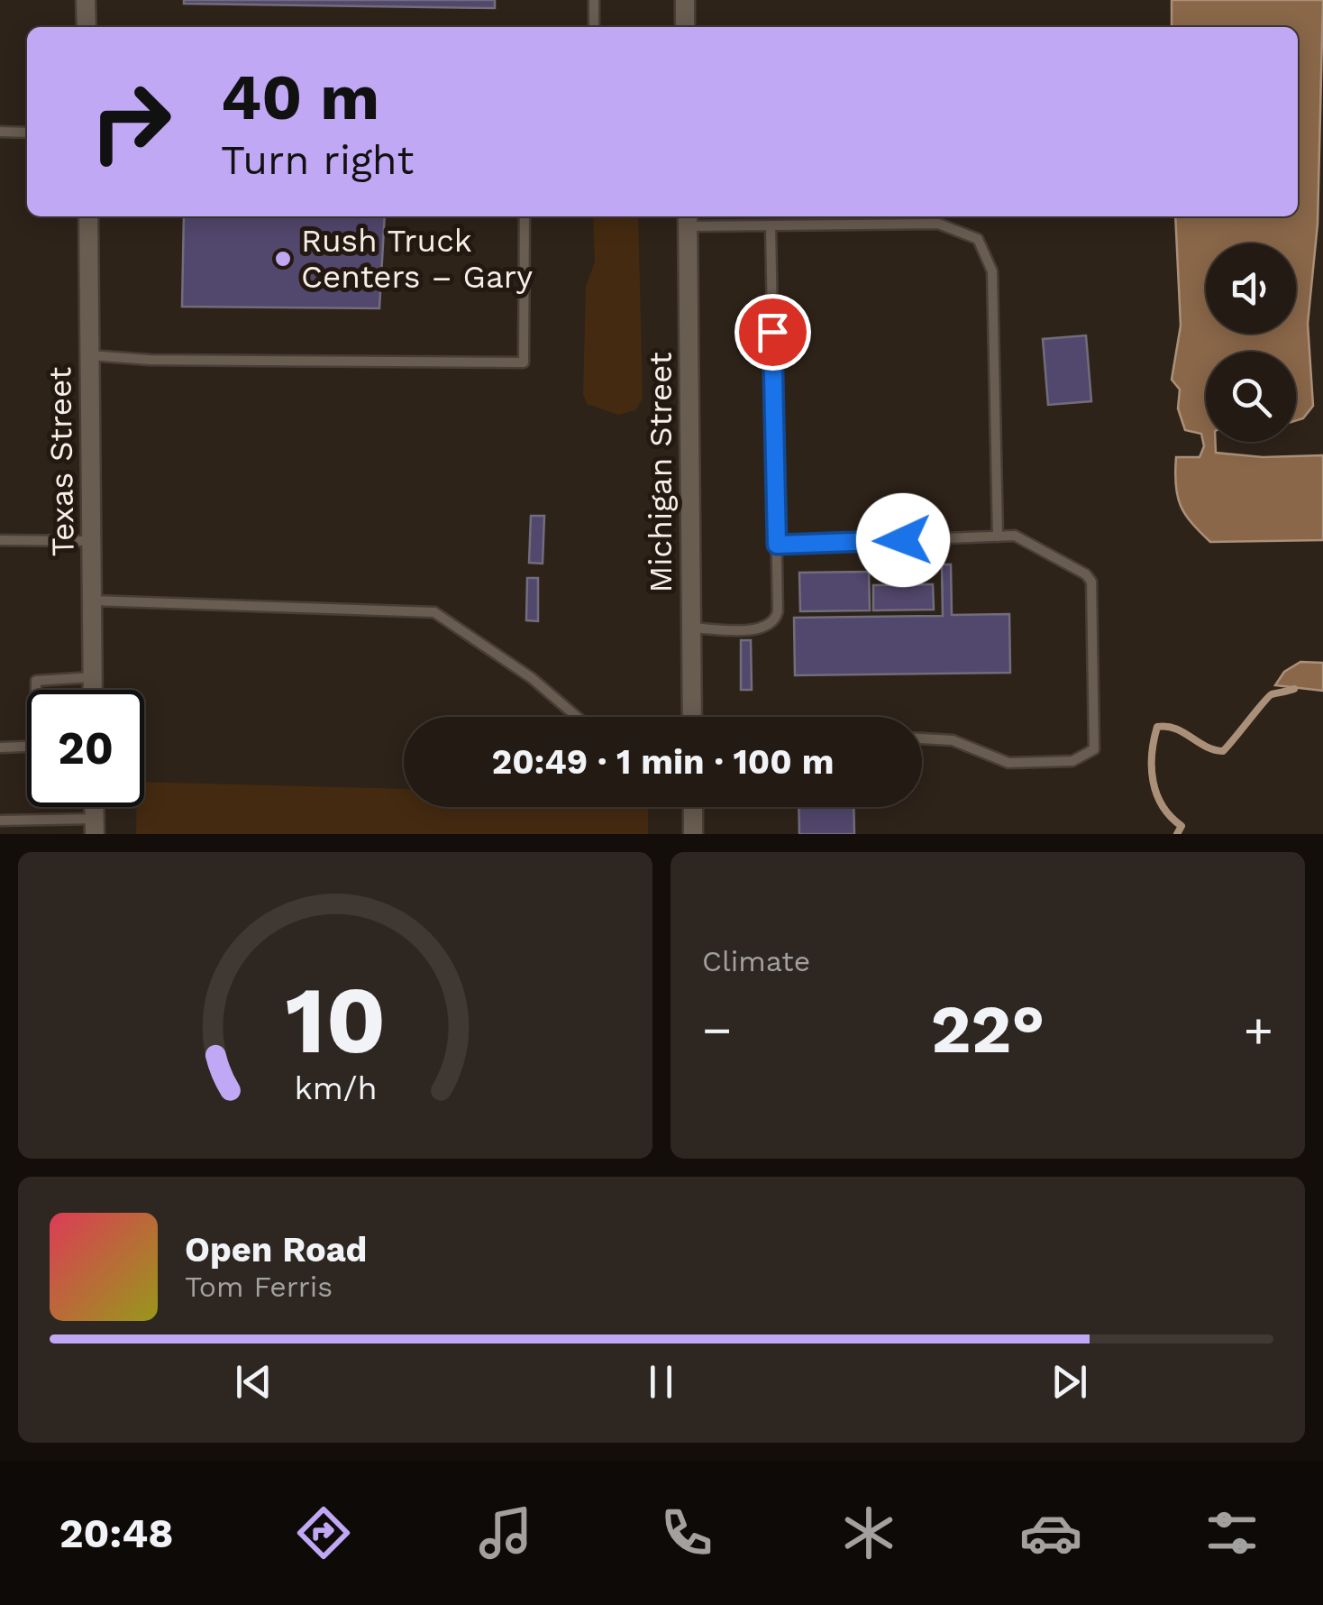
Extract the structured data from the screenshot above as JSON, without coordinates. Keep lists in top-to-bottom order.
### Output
{
  "streets": {
    "street": ["Texas Street", "Michigan Street"]
  },
  "places": ["Rush Truck Centers – Gary"],
  "page": {
    "turn": ["40 m", "Turn right"],
    "limit": "20",
    "trip": "20:49 · 1 min · 100 m",
    "tile": "Climate",
    "heat": ["−", "22°", "+"],
    "song": ["Open Road", "Tom Ferris"],
    "tabs": "20:48",
    "gauge": ["10", "km/h"]
  }
}
